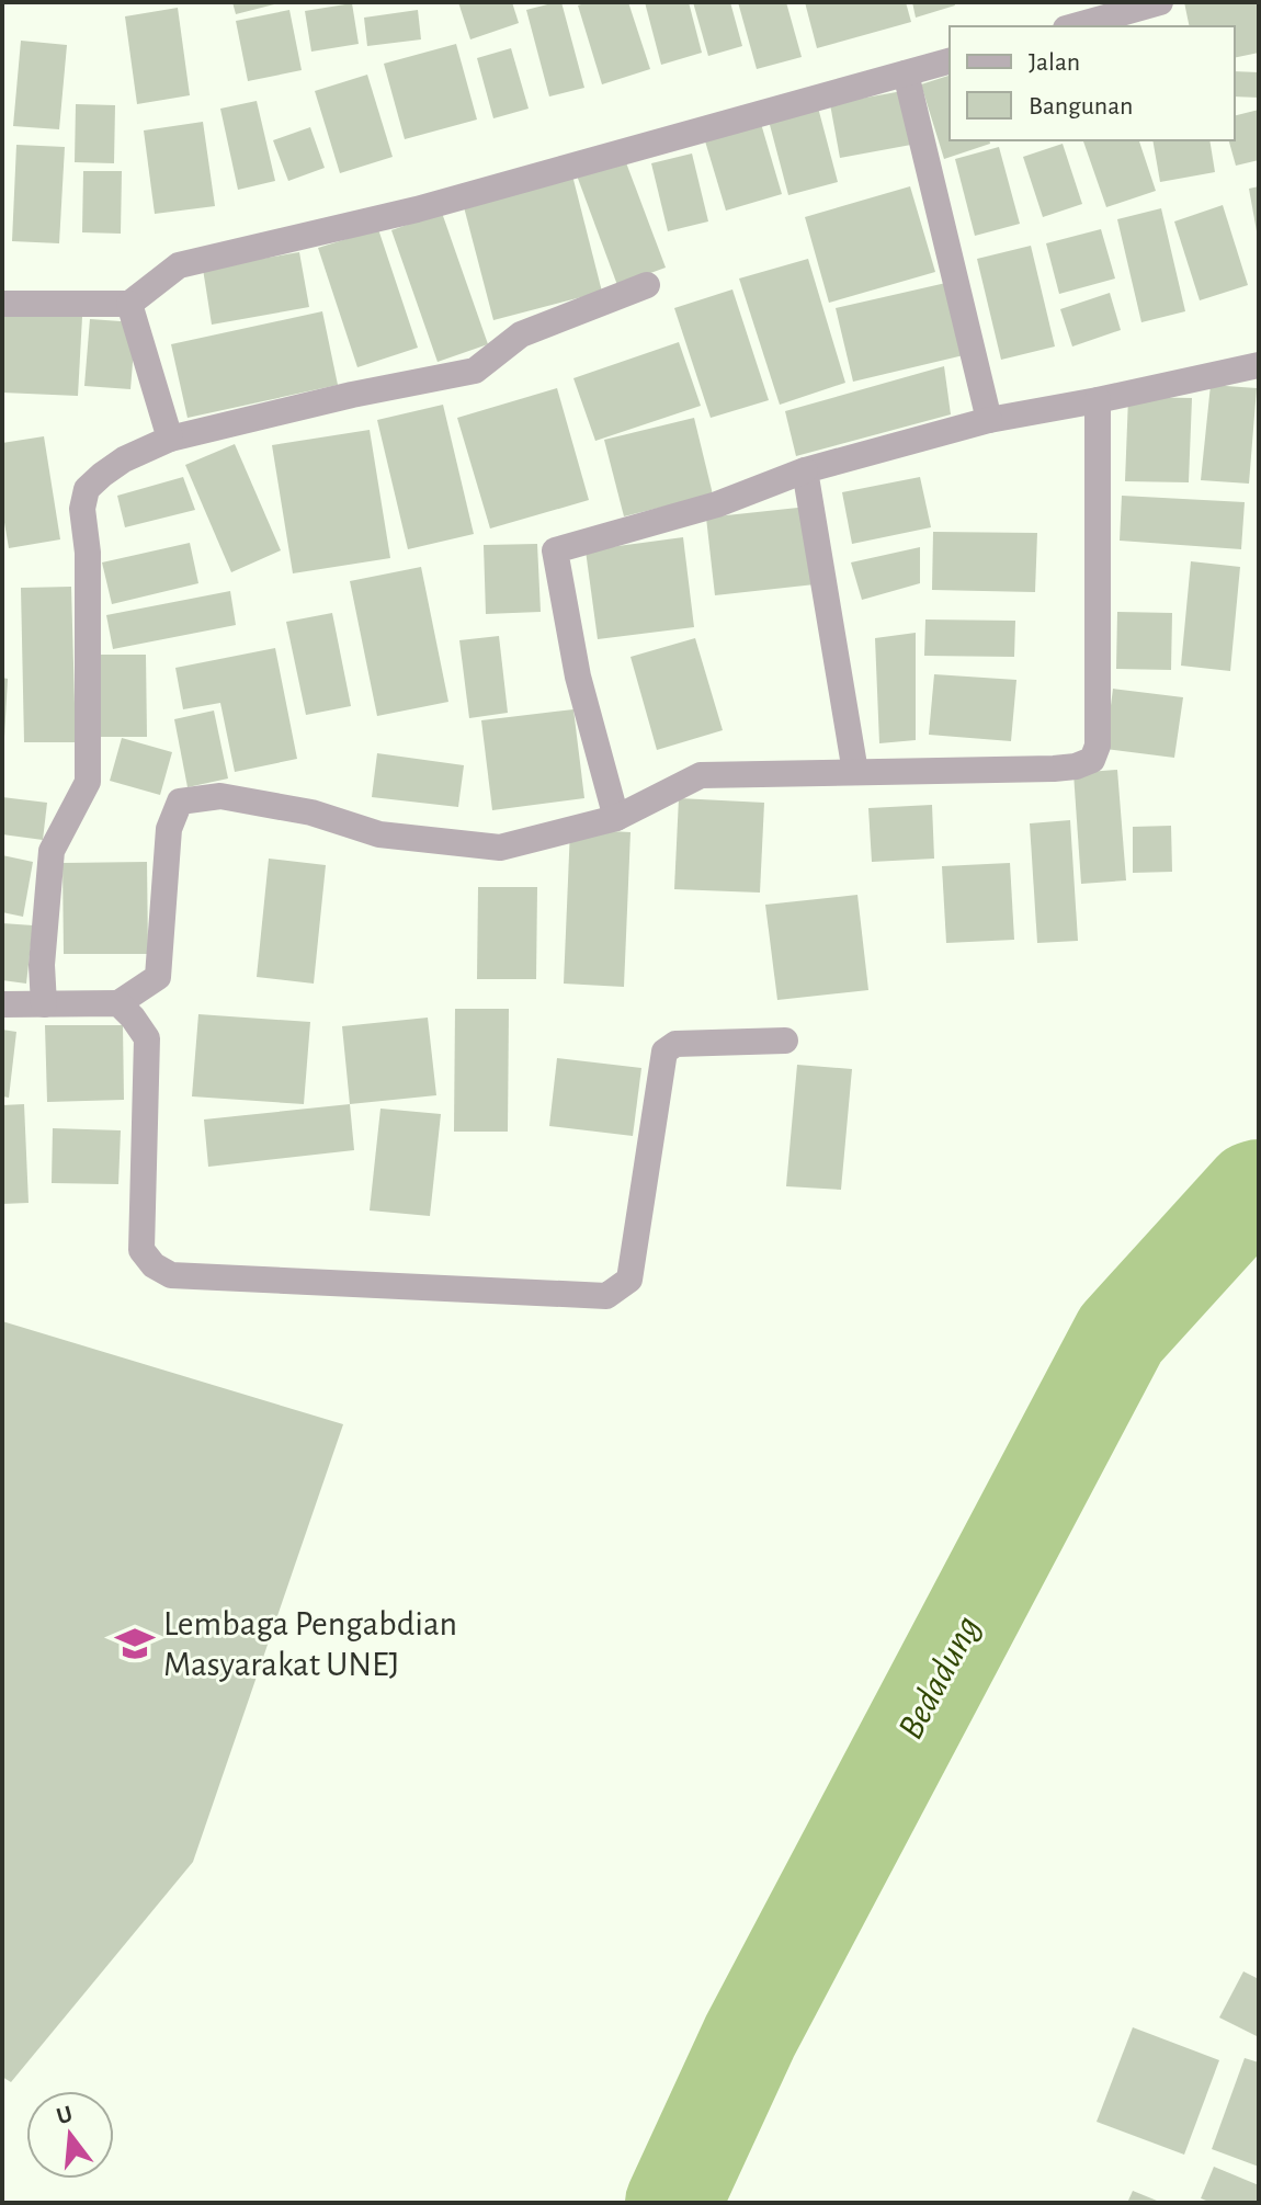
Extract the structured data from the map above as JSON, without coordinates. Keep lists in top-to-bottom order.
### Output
{
  "water": ["Bedadung"],
  "places": {
    "school or university": ["Lembaga Pengabdian Masyarakat UNEJ"]
  },
  "legend": ["Jalan", "Bangunan"],
  "north": "top"
}
